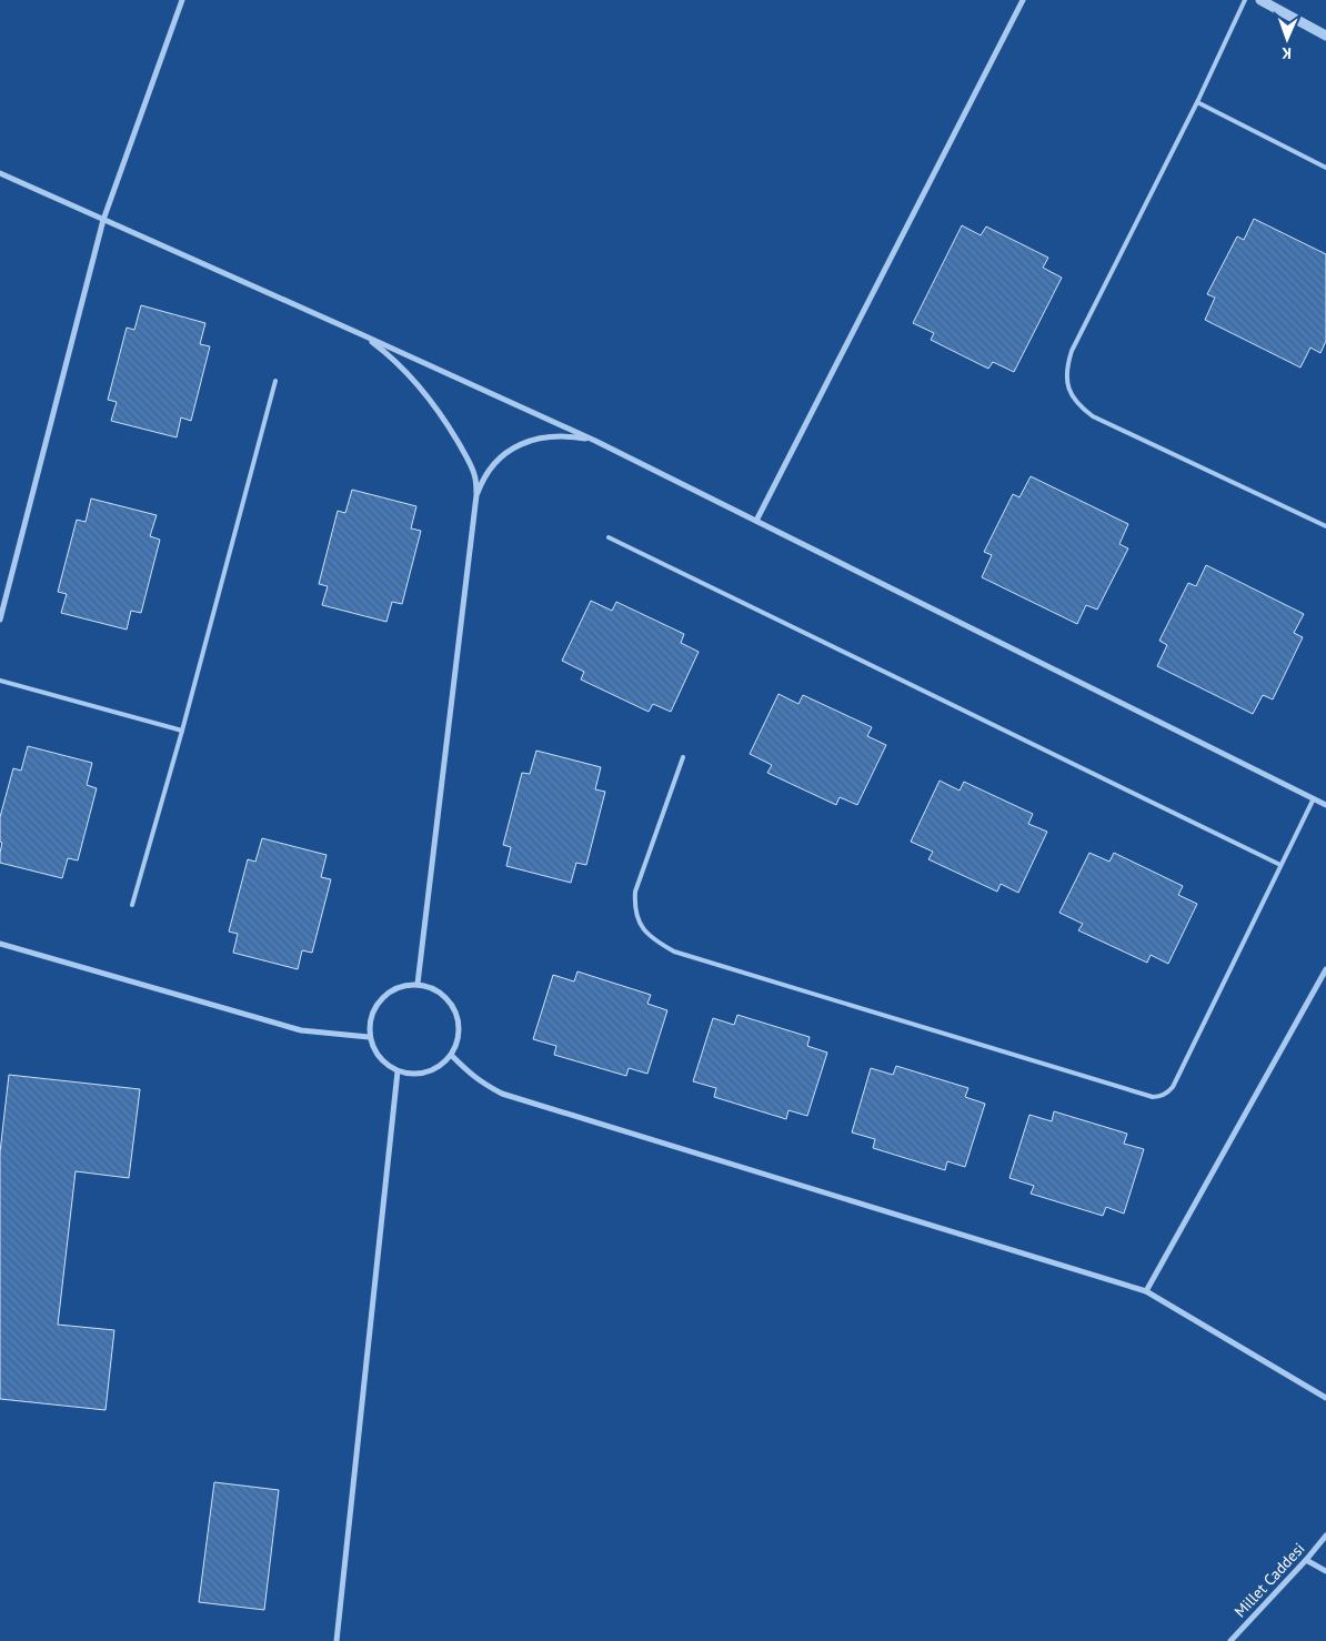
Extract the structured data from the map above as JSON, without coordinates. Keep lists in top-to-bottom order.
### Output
{
  "streets": {
    "street": ["Millet Caddesi"]
  },
  "north": "bottom"
}
